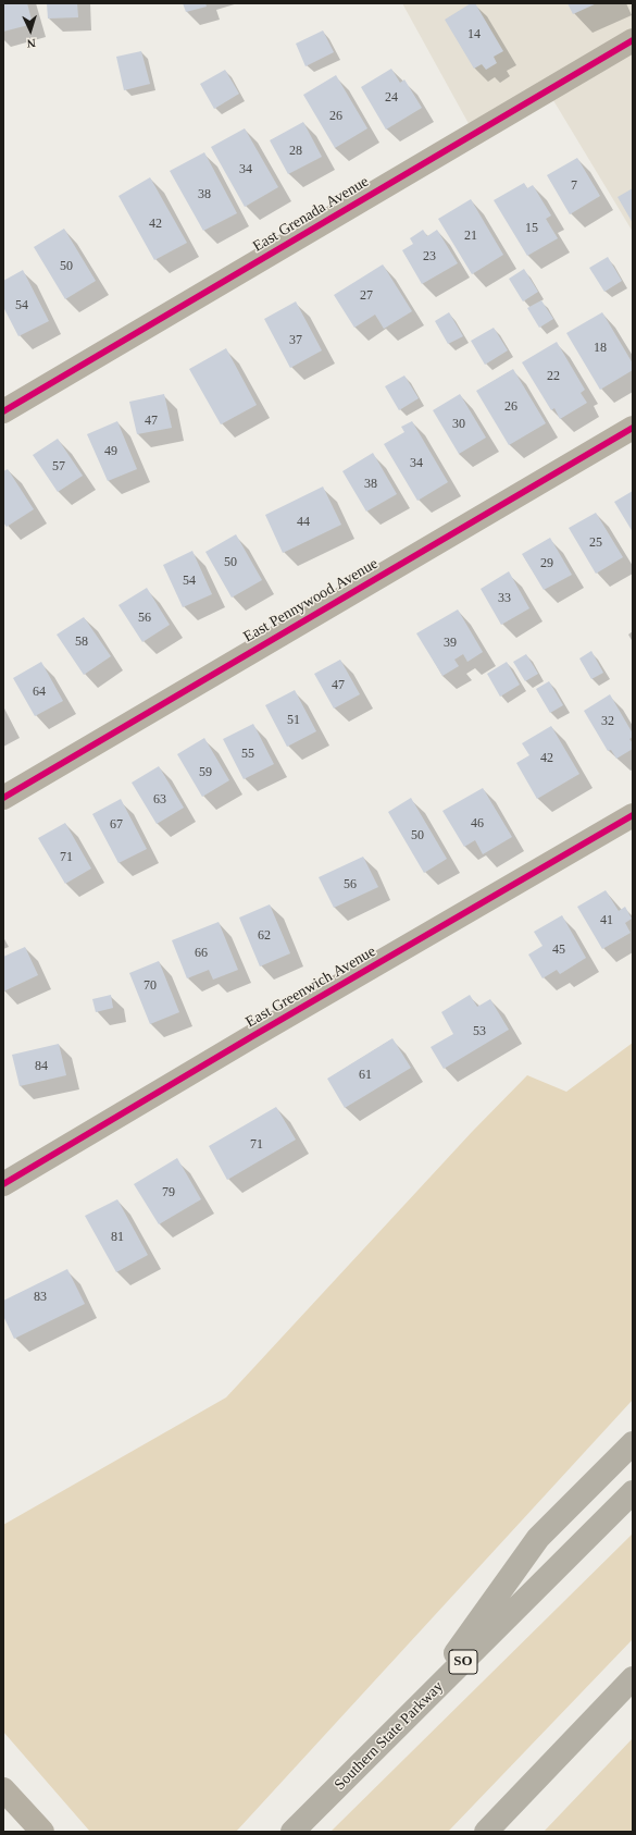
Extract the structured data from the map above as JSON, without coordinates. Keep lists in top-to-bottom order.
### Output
{
  "streets": {
    "highway": ["SO", "Southern State Parkway"],
    "street": ["East Grenada Avenue", "East Pennywood Avenue", "East Greenwich Avenue"]
  },
  "house_numbers": [
    "14",
    "24",
    "26",
    "28",
    "34",
    "7",
    "38",
    "42",
    "15",
    "21",
    "23",
    "50",
    "27",
    "54",
    "37",
    "18",
    "22",
    "26",
    "47",
    "30",
    "49",
    "34",
    "57",
    "38",
    "44",
    "25",
    "50",
    "29",
    "54",
    "33",
    "56",
    "58",
    "39",
    "47",
    "64",
    "51",
    "32",
    "55",
    "42",
    "59",
    "63",
    "46",
    "67",
    "50",
    "71",
    "56",
    "41",
    "62",
    "45",
    "66",
    "70",
    "53",
    "84",
    "61",
    "71",
    "79",
    "81",
    "83"
  ],
  "north": "bottom"
}
